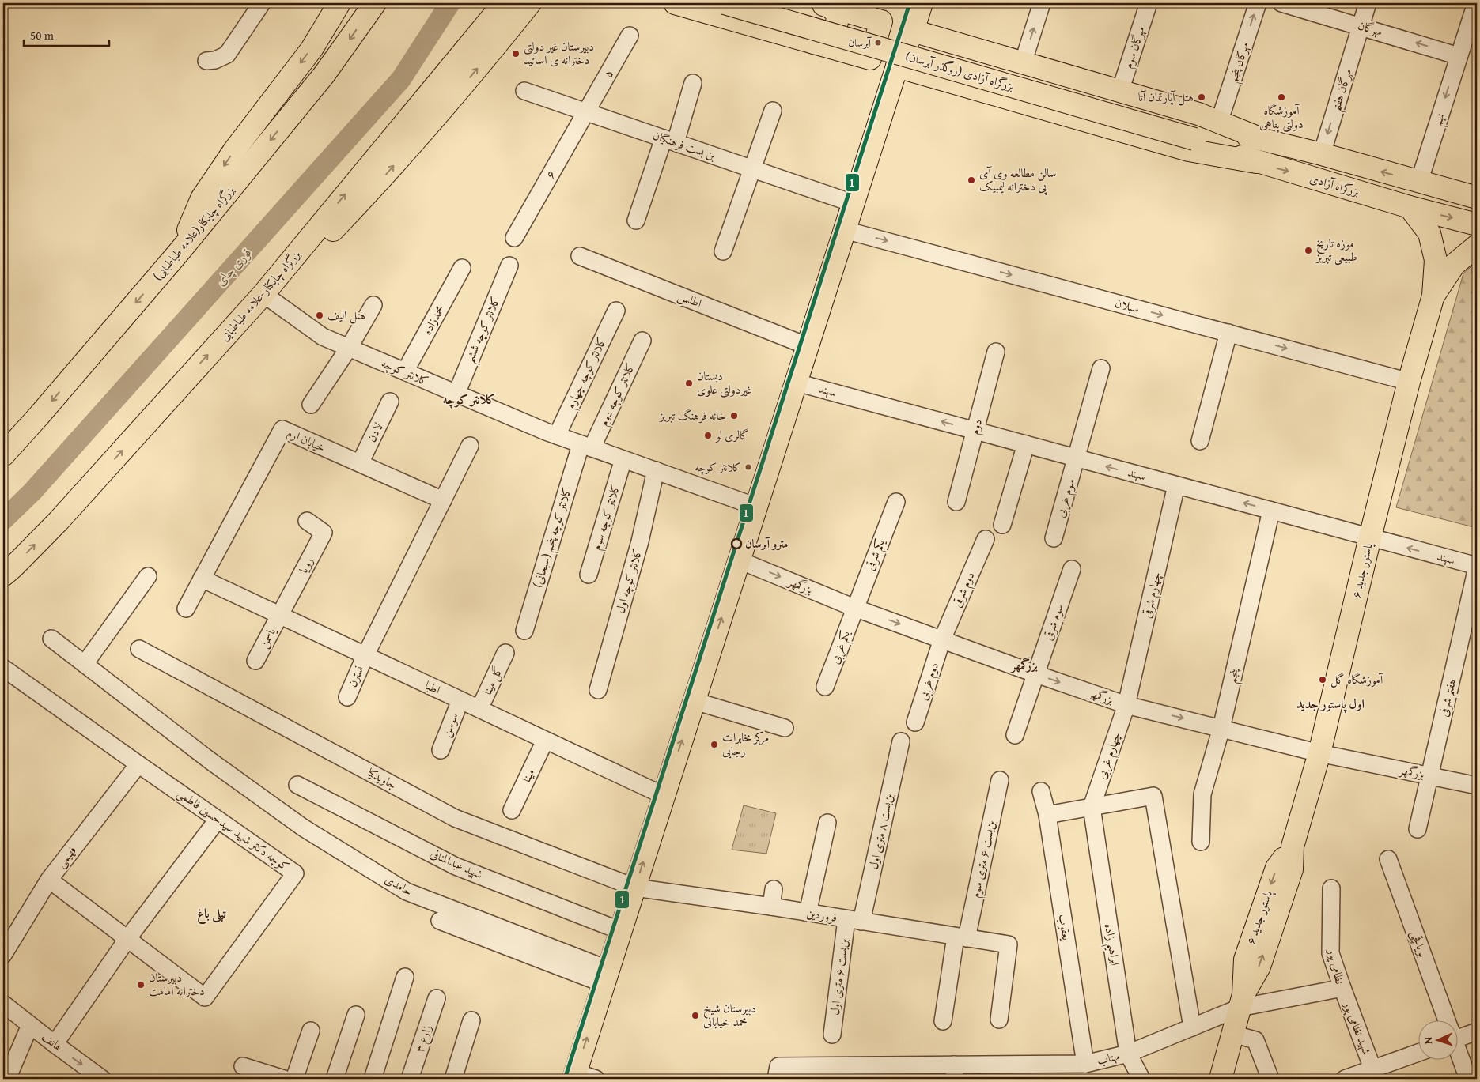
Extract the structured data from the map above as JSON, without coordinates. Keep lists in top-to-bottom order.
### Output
{
  "streets": {
    "main road": [
      "بزرگراه آزادی (روگذر آبرسان)",
      "بزرگراه آزادی",
      "بزرگراه چایکنار(علامه طباطبایی)",
      "بزرگراه چایکنار-علامه طباطبایی",
      "پاستور جدید ۶"
    ],
    "street": [
      "مهرگان",
      "مهرگان سوم",
      "مهرگان پنجم",
      "۵",
      "مهرگان هفتم",
      "نهم",
      "بن بست فرهنگیان",
      "۶",
      "اطلس",
      "سبلان",
      "محمدزاده",
      "کلانتر کوچه ششم",
      "کلانتر کوچه",
      "کلانتر کوچه چهارم",
      "سهند",
      "کلانتر کوچه دوم",
      "دوم",
      "لادن",
      "خیابان ارم",
      "سوم غربی",
      "کلانتر کوچه سوم",
      "کلانتر کوچه پنجم (سبحانی)",
      "یکم شرقی",
      "رویا",
      "کلانتر کوچه اول",
      "بزرگمهر",
      "دوم شرقی",
      "چهارم شرقی",
      "سوم شرقی",
      "یاسمن",
      "یکم غربی",
      "پنجم",
      "نسترن",
      "گل مینا",
      "دوم غربی",
      "اطبا",
      "هفتم شرقی",
      "سوسن",
      "چهارم غربی",
      "مینا",
      "جاویدکیا",
      "کوچه دکتر شهید سیدحسین فاطمی",
      "بن‌بست ۸ متری اول",
      "فهیمی",
      "بن‌بست ۶ متری سوم",
      "شهید عبدالمنافی",
      "حامدی",
      "فروردین",
      "یعقوب",
      "بویاقچی",
      "ابراهیم زاده",
      "نظامی پور",
      "بن‌بست ۶ متری اول",
      "شهید نظامی پور",
      "زارع ۳",
      "هاتف",
      "مهتاب"
    ]
  },
  "crossings": [
    ["مهرگان", "مهرگان هفتم"],
    ["مهرگان", "نهم"],
    ["مهرگان پنجم", "بزرگراه آزادی (روگذر آبرسان)"],
    ["مهرگان پنجم", "بزرگراه آزادی"],
    ["بزرگراه آزادی (روگذر آبرسان)", "بزرگراه آزادی"],
    ["۵", "بن بست فرهنگیان"],
    ["۵", "۶"],
    ["بن بست فرهنگیان", "۶"],
    ["بزرگراه آزادی", "پاستور جدید ۶"],
    ["بزرگراه چایکنار-علامه طباطبایی", "کلانتر کوچه"],
    ["سبلان", "پاستور جدید ۶"],
    ["محمدزاده", "کلانتر کوچه"],
    ["کلانتر کوچه ششم", "کلانتر کوچه"],
    ["کلانتر کوچه", "کلانتر کوچه چهارم"],
    ["کلانتر کوچه", "کلانتر کوچه دوم"],
    ["کلانتر کوچه", "کلانتر کوچه سوم"],
    ["کلانتر کوچه", "کلانتر کوچه پنجم (سبحانی)"],
    ["کلانتر کوچه", "کلانتر کوچه اول"],
    ["سهند", "دوم"],
    ["سهند", "سوم غربی"],
    ["سهند", "پاستور جدید ۶"],
    ["سهند", "چهارم شرقی"],
    ["سهند", "پنجم"],
    ["سهند", "هفتم شرقی"],
    ["کلانتر کوچه دوم", "کلانتر کوچه پنجم (سبحانی)"],
    ["لادن", "خیابان ارم"],
    ["خیابان ارم", "اطبا"],
    ["یکم شرقی", "بزرگمهر"],
    ["یکم شرقی", "یکم غربی"],
    ["رویا", "یاسمن"],
    ["رویا", "اطبا"],
    ["پاستور جدید ۶", "بزرگمهر"],
    ["پاستور جدید ۶", "نظامی پور"],
    ["پاستور جدید ۶", "مهتاب"],
    ["بزرگمهر", "دوم شرقی"],
    ["بزرگمهر", "چهارم شرقی"],
    ["بزرگمهر", "سوم شرقی"],
    ["بزرگمهر", "یکم غربی"],
    ["بزرگمهر", "پنجم"],
    ["بزرگمهر", "دوم غربی"],
    ["بزرگمهر", "هفتم شرقی"],
    ["بزرگمهر", "چهارم غربی"],
    ["دوم شرقی", "دوم غربی"],
    ["چهارم شرقی", "چهارم غربی"],
    ["یاسمن", "اطبا"],
    ["نسترن", "اطبا"],
    ["گل مینا", "اطبا"],
    ["اطبا", "سوسن"],
    ["اطبا", "مینا"],
    ["چهارم غربی", "ابراهیم زاده"],
    ["جاویدکیا", "فروردین"],
    ["کوچه دکتر شهید سیدحسین فاطمی", "فهیمی"],
    ["بن‌بست ۸ متری اول", "فروردین"],
    ["بن‌بست ۸ متری اول", "بن‌بست ۶ متری اول"],
    ["بن‌بست ۶ متری سوم", "فروردین"],
    ["فروردین", "بن‌بست ۶ متری اول"],
    ["یعقوب", "مهتاب"],
    ["ابراهیم زاده", "مهتاب"],
    ["نظامی پور", "شهید نظامی پور"],
    ["نظامی پور", "مهتاب"]
  ],
  "one_way": [
    "مهرگان",
    "مهرگان پنجم",
    "مهرگان هفتم",
    "نهم",
    "سبلان",
    "سهند",
    "بزرگمهر",
    "هاتف"
  ],
  "districts": [
    "کلانتر کوچه",
    "بزرگمهر",
    "اول پاستور جدید",
    "تپلی باغ"
  ],
  "water": ["قوری چای"],
  "places": [
    "آبرسان",
    "دبیرستان غیر دولتی دخترانه ی اساتید",
    "هتل آپارتمان آتا",
    "آموزشگاه دولتی پناهی",
    "سالن مطالعه وی آی پی دخترانه لیمبیک",
    "موزه تاریخ طبیعی تبریز",
    "هتل الیف",
    "دبستان غیردولتی علوی",
    "خانه فرهنگ تبریز",
    "گالری لو",
    "کلانتر کوچه",
    "مترو آبرسان",
    "آموزشگاه گل",
    "مرکز مخابرات رجایی",
    "دبیرستان دخترانه امامت",
    "دبیرستان شیخ محمد خیابانی"
  ],
  "lines": ["transit line 1"],
  "scale_bar": "50 m",
  "north": "left"
}
